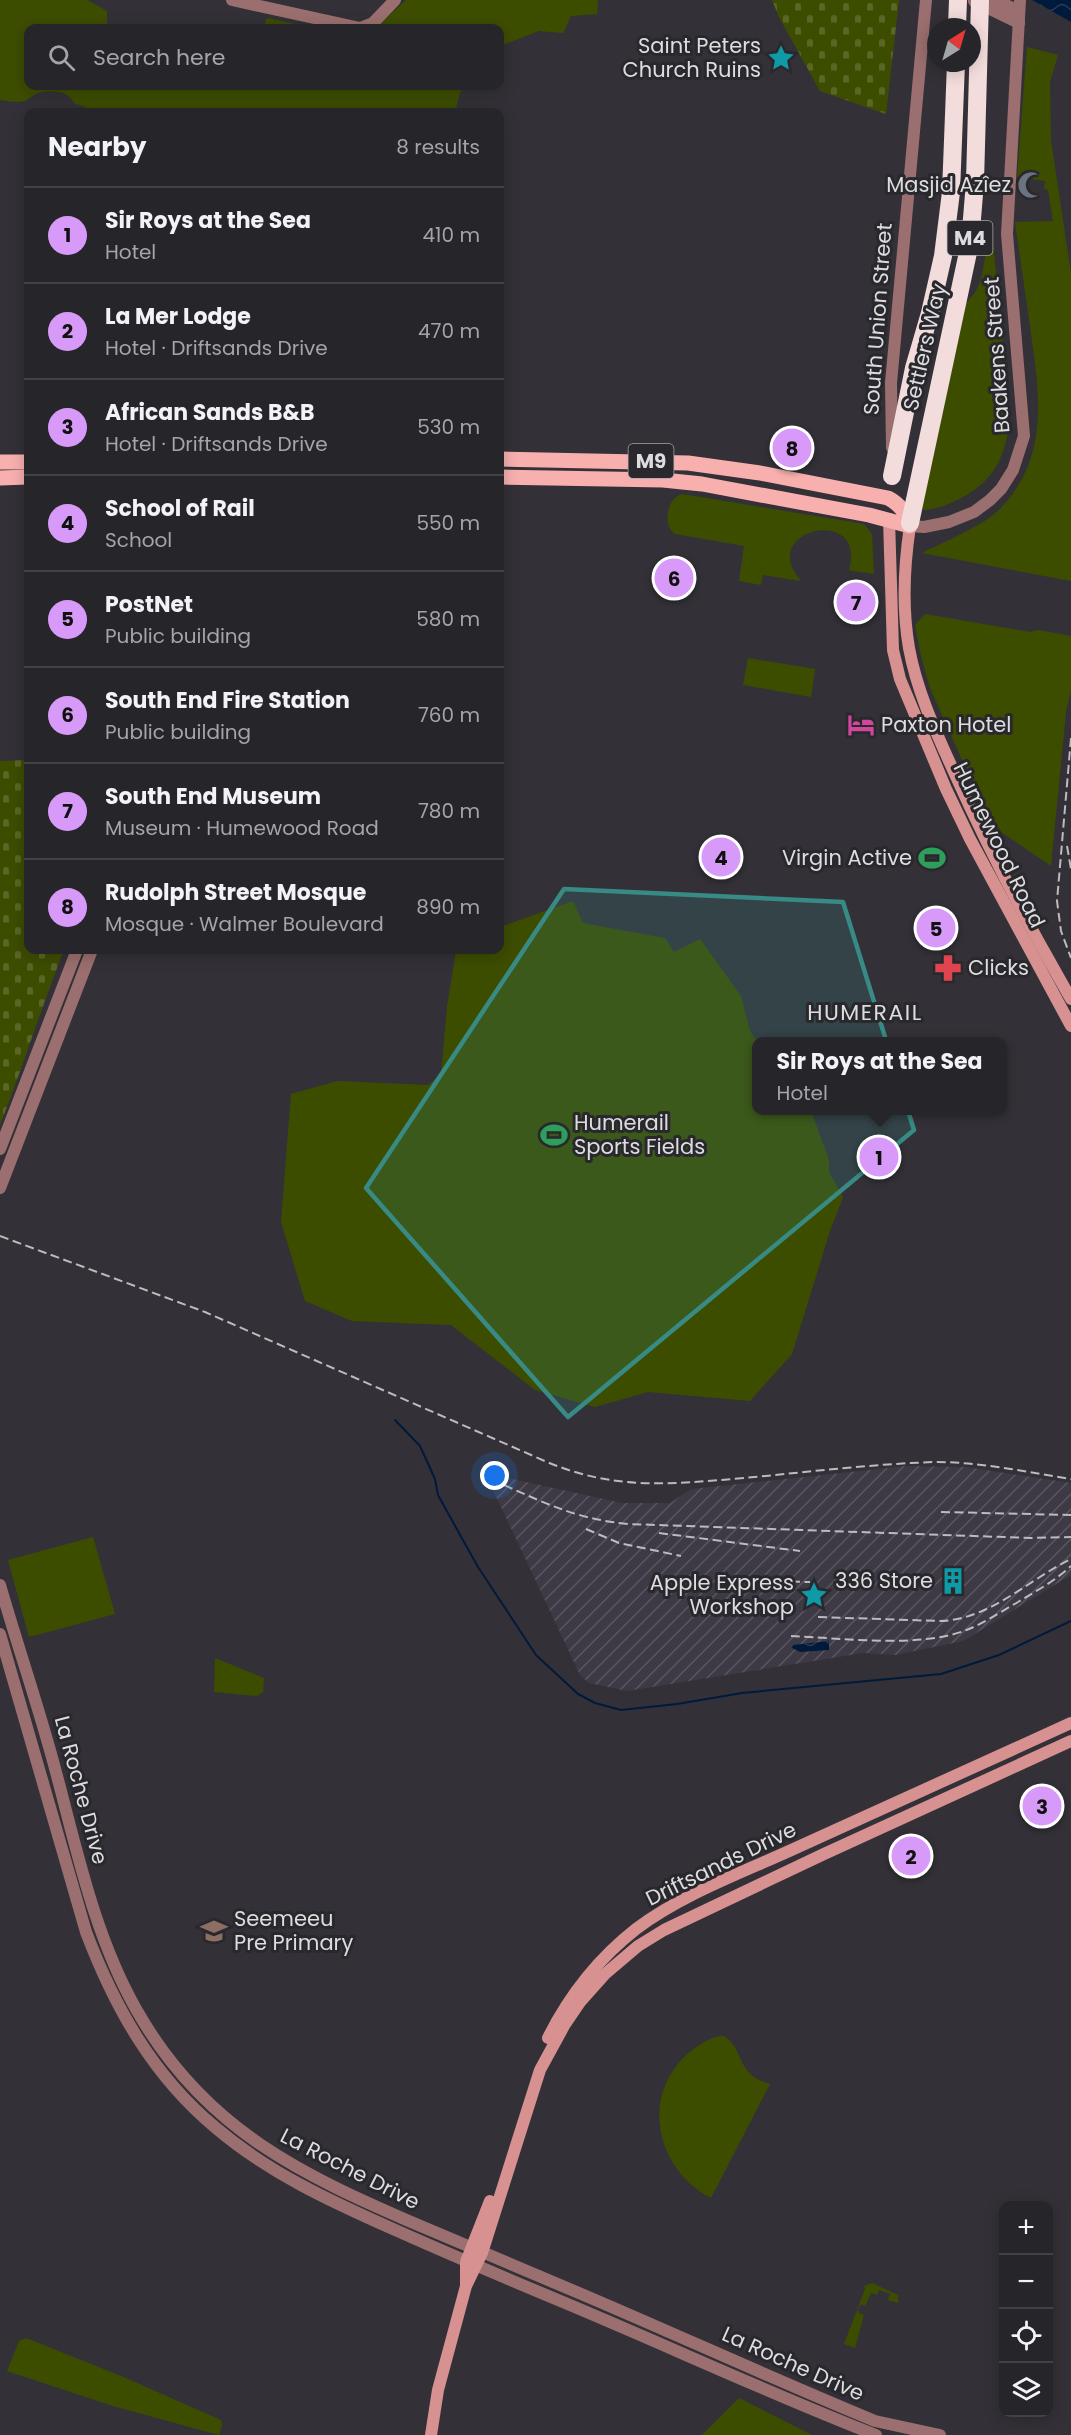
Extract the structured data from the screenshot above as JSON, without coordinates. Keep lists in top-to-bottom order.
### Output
{
  "streets": {
    "highway": ["M4", "Settlers Way"],
    "main road": [
      "South Union Street",
      "M9",
      "Humewood Road",
      "Driftsands Drive"
    ],
    "street": ["Baakens Street", "La Roche Drive"]
  },
  "crossings": [
    ["South Union Street", "Settlers Way"],
    ["South Union Street", "M9"],
    ["South Union Street", "Humewood Road"],
    ["Settlers Way", "Baakens Street"],
    ["Settlers Way", "M9"],
    ["Settlers Way", "Humewood Road"],
    ["Baakens Street", "M9"],
    ["Baakens Street", "Humewood Road"],
    ["M9", "Humewood Road"],
    ["La Roche Drive", "Driftsands Drive"]
  ],
  "districts": ["HUMERAIL"],
  "places": {
    "place": ["Saint Peters Church Ruins", "Apple Express Workshop"],
    "mosque": ["Masjid Azîez"],
    "hotel": ["Paxton Hotel"],
    "sports": ["Virgin Active", "Humerail Sports Fields"],
    "pharmacy": ["Clicks"],
    "building": ["336 Store"],
    "school or university": ["Seemeeu Pre Primary"]
  },
  "north": "top right",
  "page": {
    "search": "Search here",
    "heading": ["Nearby", "8 results"],
    "list": [
      {
        "mark": "1",
        "name": "Sir Roys at the Sea",
        "note": "Hotel",
        "value": "410 m"
      },
      {
        "mark": "2",
        "name": "La Mer Lodge",
        "note": "Hotel · Driftsands Drive",
        "value": "470 m"
      },
      {
        "mark": "3",
        "name": "African Sands B&B",
        "note": "Hotel · Driftsands Drive",
        "value": "530 m"
      },
      {
        "mark": "4",
        "name": "School of Rail",
        "note": "School",
        "value": "550 m"
      },
      {
        "mark": "5",
        "name": "PostNet",
        "note": "Public building",
        "value": "580 m"
      },
      {
        "mark": "6",
        "name": "South End Fire Station",
        "note": "Public building",
        "value": "760 m"
      },
      {
        "mark": "7",
        "name": "South End Museum",
        "note": "Museum · Humewood Road",
        "value": "780 m"
      },
      {
        "mark": "8",
        "name": "Rudolph Street Mosque",
        "note": "Mosque · Walmer Boulevard",
        "value": "890 m"
      }
    ],
    "pins": [
      "8",
      "6",
      "7",
      "4",
      "5",
      "1",
      "3",
      "2"
    ],
    "popup": ["Sir Roys at the Sea", "Hotel"],
    "map_buttons": ["+", "−"]
  }
}
